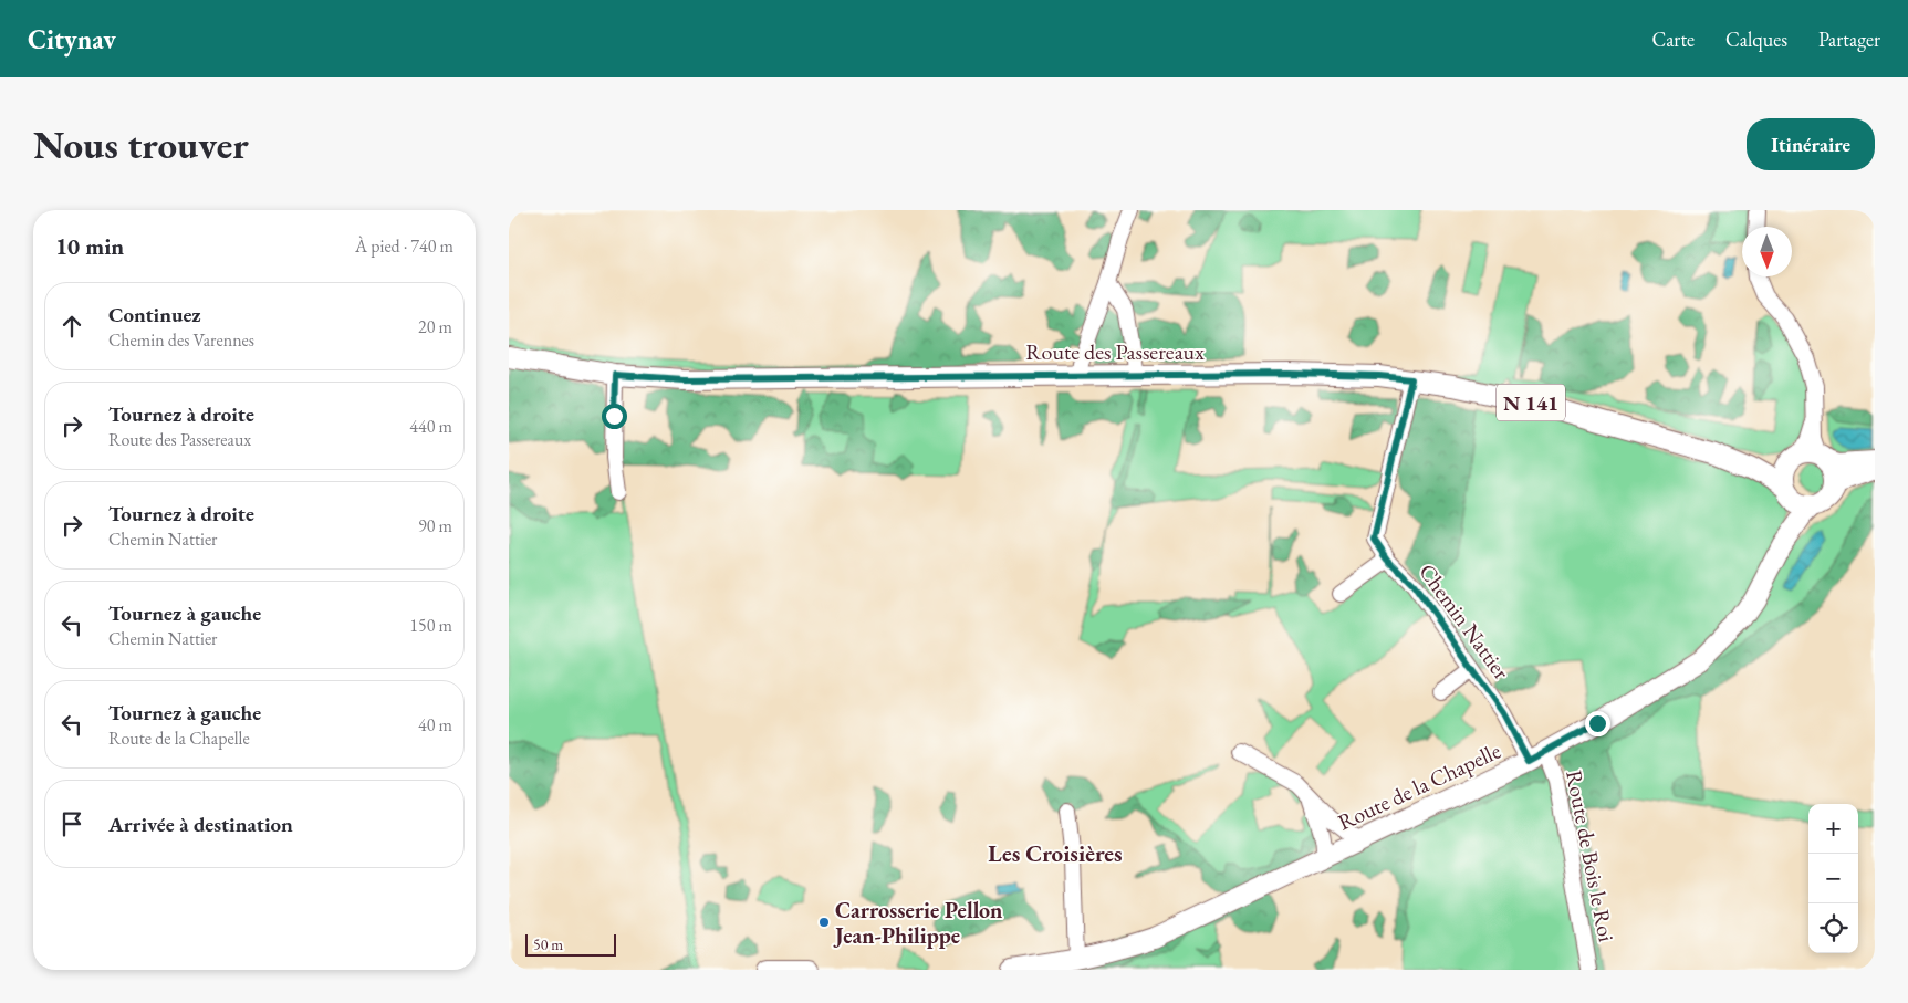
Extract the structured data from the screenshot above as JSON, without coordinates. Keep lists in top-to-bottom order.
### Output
{
  "streets": {
    "main road": ["Route des Passereaux", "N 141", "Route de la Chapelle"],
    "street": ["Chemin Nattier", "Route de Bois le Roi"]
  },
  "crossings": [
    ["Route des Passereaux", "N 141"],
    ["Route des Passereaux", "Chemin Nattier"],
    ["Route des Passereaux", "Route de la Chapelle"],
    ["N 141", "Route de la Chapelle"],
    ["Chemin Nattier", "Route de la Chapelle"],
    ["Chemin Nattier", "Route de Bois le Roi"],
    ["Route de la Chapelle", "Route de Bois le Roi"]
  ],
  "districts": ["Les Croisières"],
  "places": ["Carrosserie Pellon Jean-Philippe"],
  "scale_bar": "50 m",
  "north": "bottom",
  "page": {
    "header": "Citynav",
    "nav": ["Carte", "Calques", "Partager"],
    "buttons": "Itinéraire",
    "title": "Nous trouver",
    "heading": ["10 min", "À pied · 740 m"],
    "list": [
      ["Continuez", "Chemin des Varennes", "20 m"],
      ["Tournez à droite", "Route des Passereaux", "440 m"],
      ["Tournez à droite", "Chemin Nattier", "90 m"],
      ["Tournez à gauche", "Chemin Nattier", "150 m"],
      ["Tournez à gauche", "Route de la Chapelle", "40 m"],
      "Arrivée à destination"
    ],
    "map_buttons": ["+", "−"],
    "scale": "50 m"
  }
}
